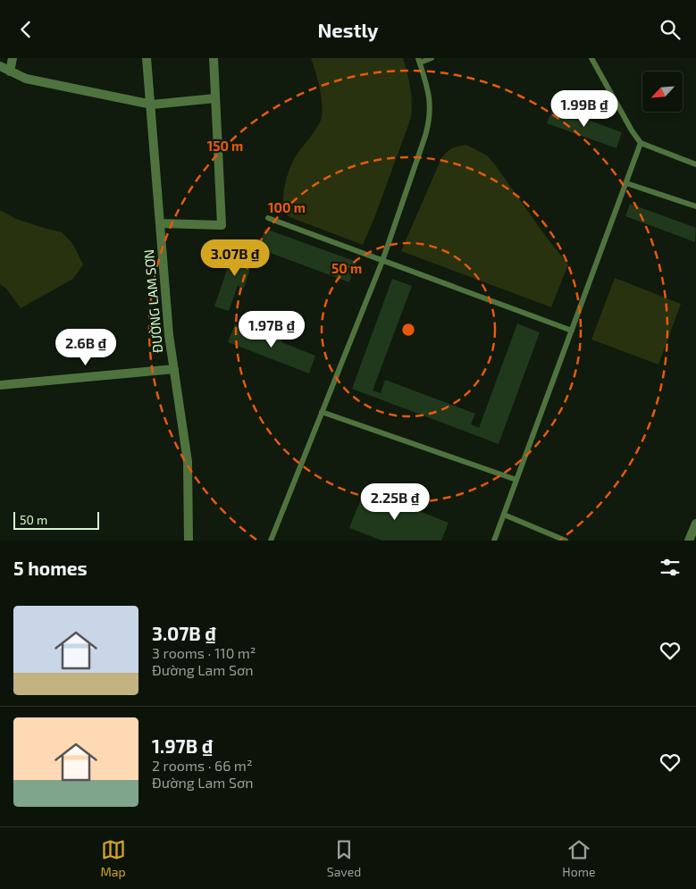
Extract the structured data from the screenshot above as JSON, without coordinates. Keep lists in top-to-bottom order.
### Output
{
  "streets": {
    "street": ["ĐƯỜNG LAM SƠN"]
  },
  "scale_bar": "50 m",
  "north": "bottom left",
  "page": {
    "header": "Nestly",
    "price": [
      "1.99B ₫",
      "3.07B ₫",
      "1.97B ₫",
      "2.6B ₫",
      "2.25B ₫"
    ],
    "scale": "50 m",
    "heading": "5 homes",
    "list": [
      {
        "name": "3.07B ₫",
        "note": "3 rooms · 110 m² · Đường Lam Sơn"
      },
      {
        "name": "1.97B ₫",
        "note": "2 rooms · 66 m² · Đường Lam Sơn"
      }
    ],
    "tabs": ["Map", "Saved", "Home"]
  },
  "rings": ["150 m", "100 m", "50 m"]
}
